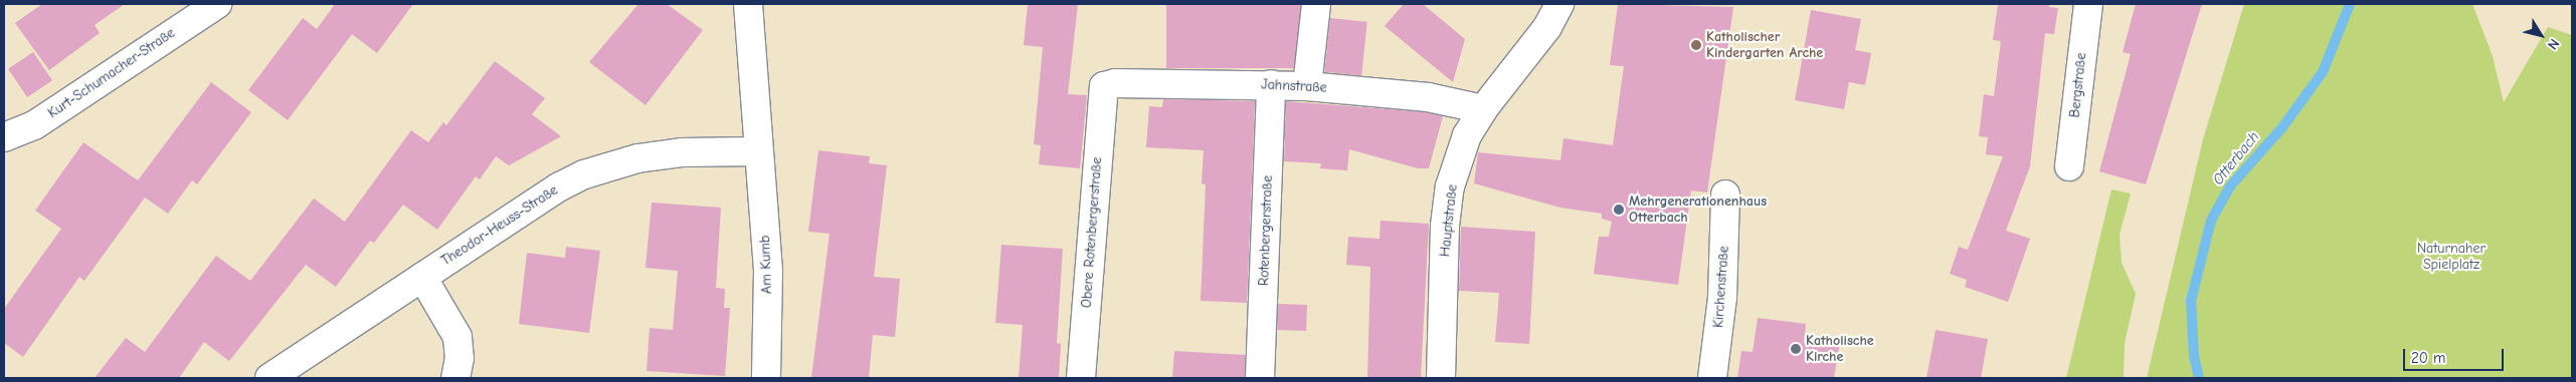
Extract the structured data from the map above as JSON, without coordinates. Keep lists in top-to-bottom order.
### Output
{
  "streets": {
    "street": [
      "Kurt-Schumacher-Straße",
      "Bergstraße",
      "Jahnstraße",
      "Hauptstraße",
      "Theodor-Heuss-Straße",
      "Rotenbergerstraße",
      "Obere Rotenbergerstraße",
      "Am Kumb",
      "Kirchenstraße"
    ]
  },
  "crossings": [
    ["Jahnstraße", "Hauptstraße"],
    ["Jahnstraße", "Rotenbergerstraße"],
    ["Jahnstraße", "Obere Rotenbergerstraße"],
    ["Theodor-Heuss-Straße", "Am Kumb"]
  ],
  "water": ["Otterbach"],
  "parks": ["Naturnaher Spielplatz"],
  "places": ["Katholischer Kindergarten Arche", "Mehrgenerationenhaus Otterbach", "Katholische Kirche"],
  "scale_bar": "20 m",
  "north": "bottom right"
}
